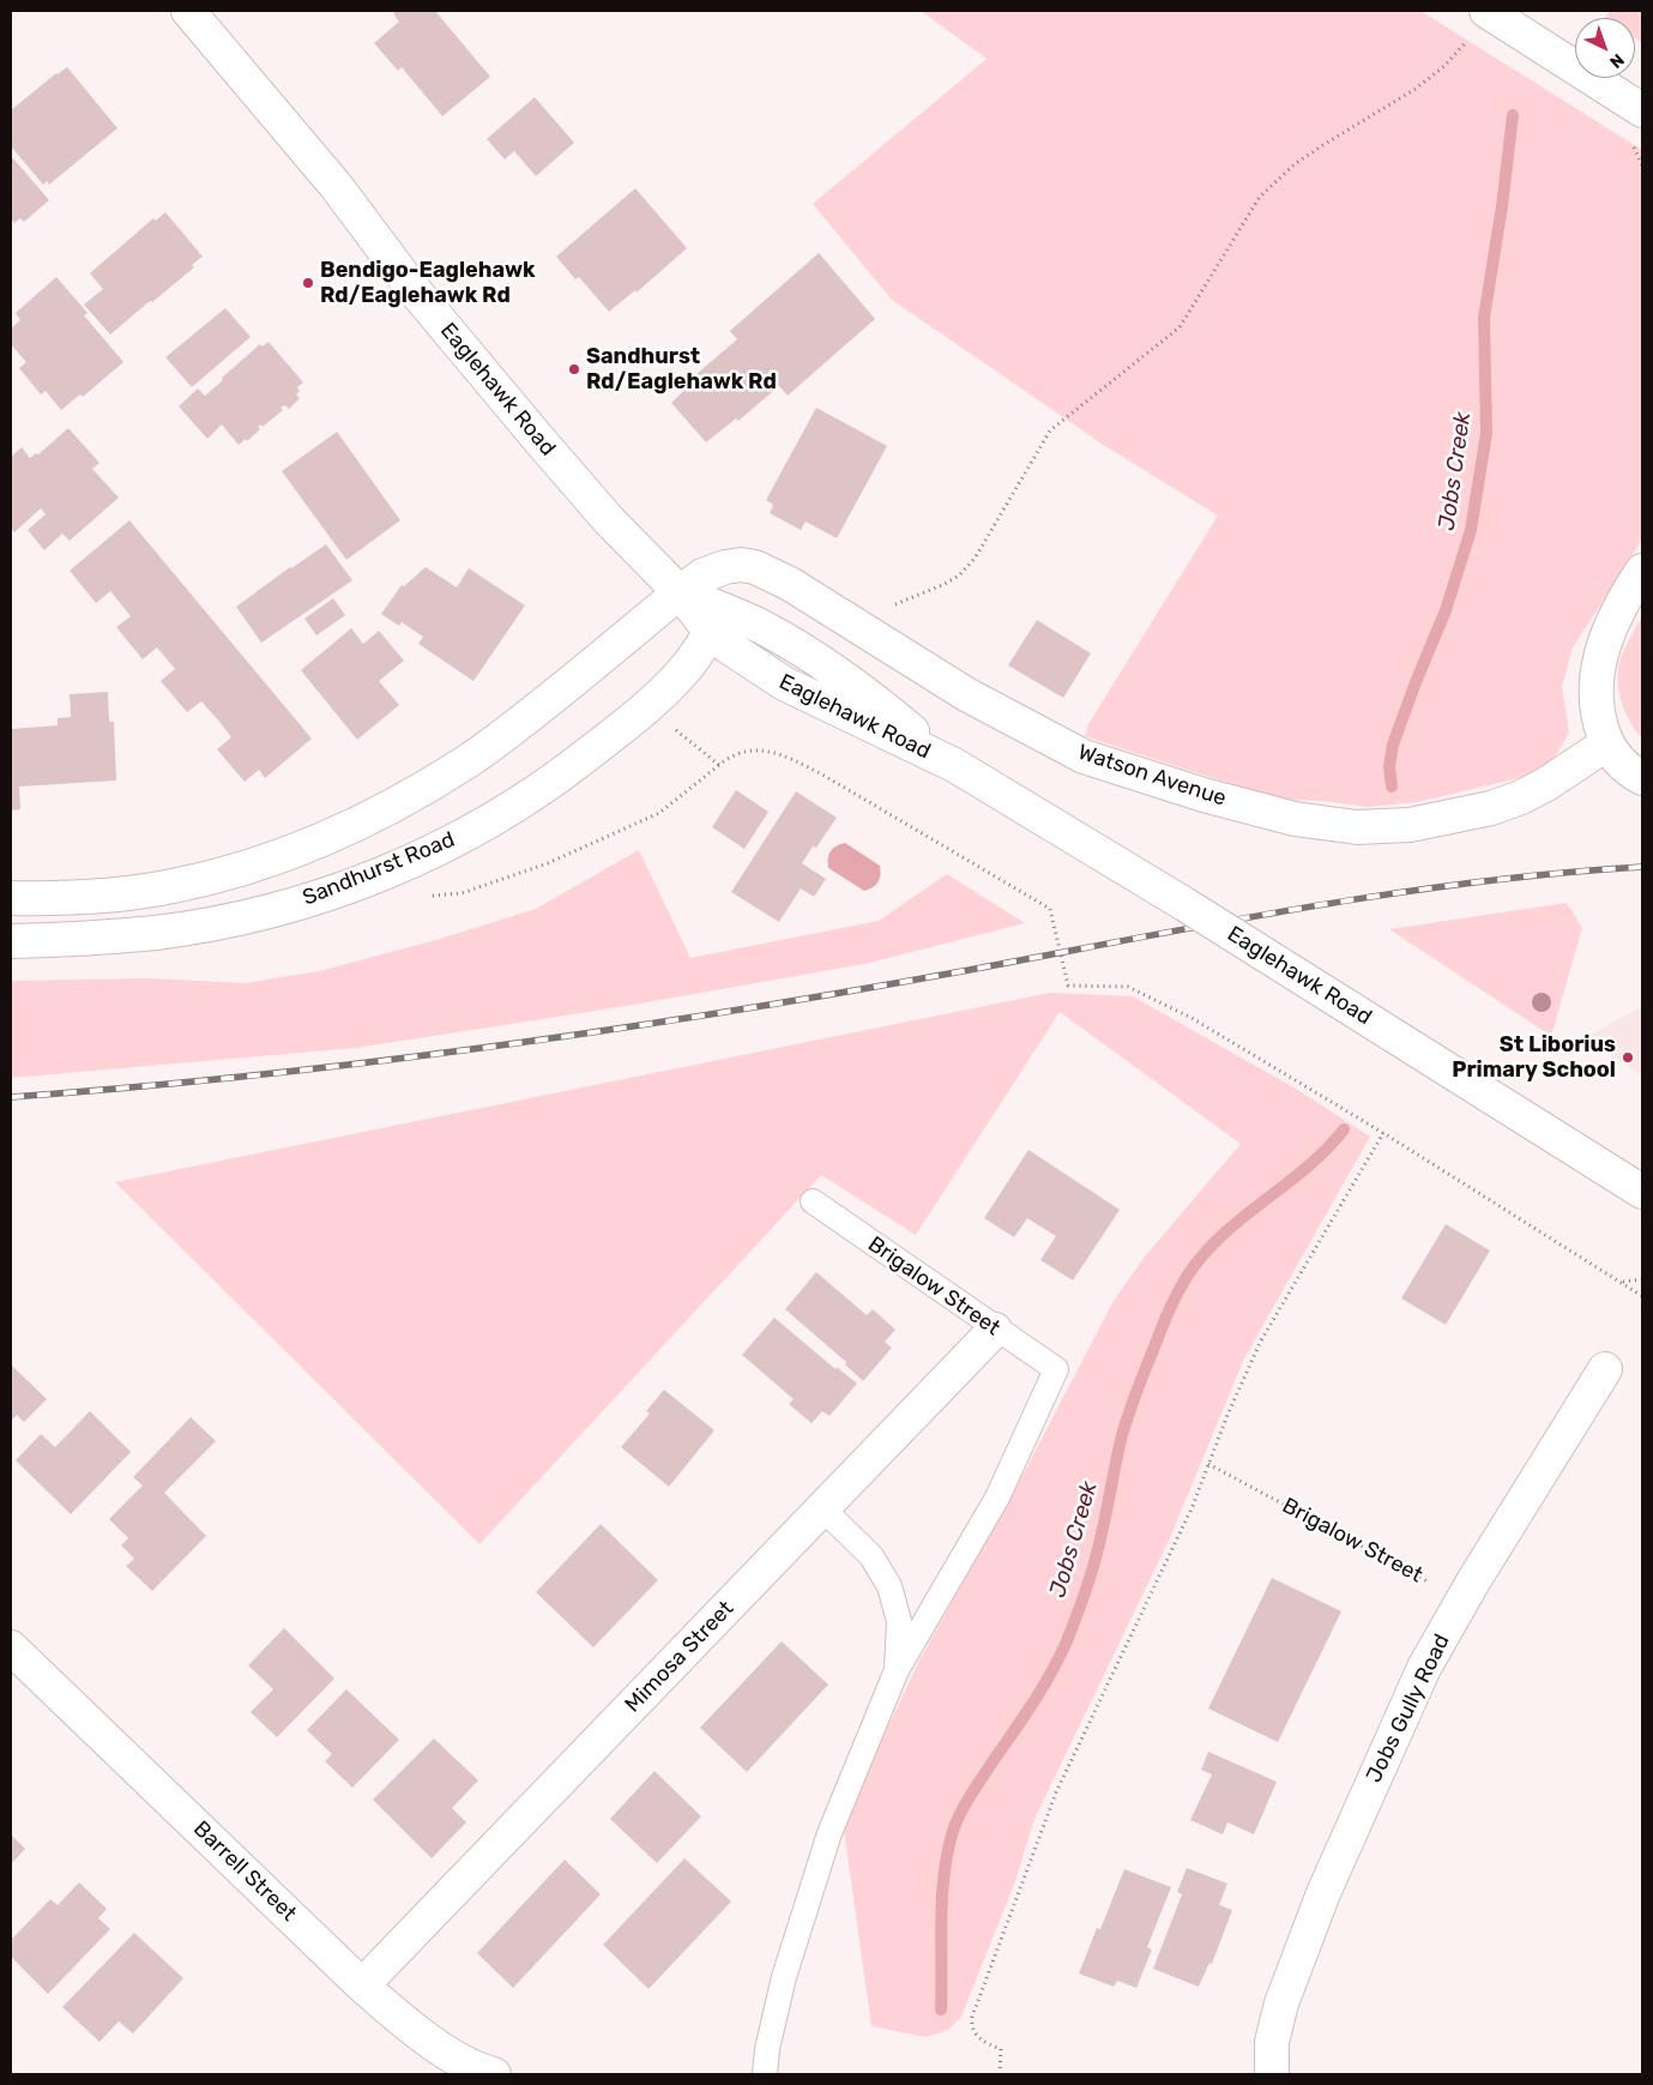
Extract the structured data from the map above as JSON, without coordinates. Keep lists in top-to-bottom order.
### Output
{
  "streets": {
    "street": [
      "Eaglehawk Road",
      "Watson Avenue",
      "Sandhurst Road",
      "Mimosa Street",
      "Jobs Gully Road",
      "Barrell Street"
    ],
    "lane": ["Brigalow Street"]
  },
  "crossings": [
    ["Eaglehawk Road", "Watson Avenue"],
    ["Eaglehawk Road", "Sandhurst Road"],
    ["Brigalow Street", "Mimosa Street"],
    ["Brigalow Street", "Jobs Gully Road"],
    ["Mimosa Street", "Barrell Street"]
  ],
  "water": ["Jobs Creek"],
  "places": ["Bendigo-Eaglehawk Rd/Eaglehawk Rd", "Sandhurst Rd/Eaglehawk Rd", "St Liborius Primary School"],
  "north": "bottom right"
}
